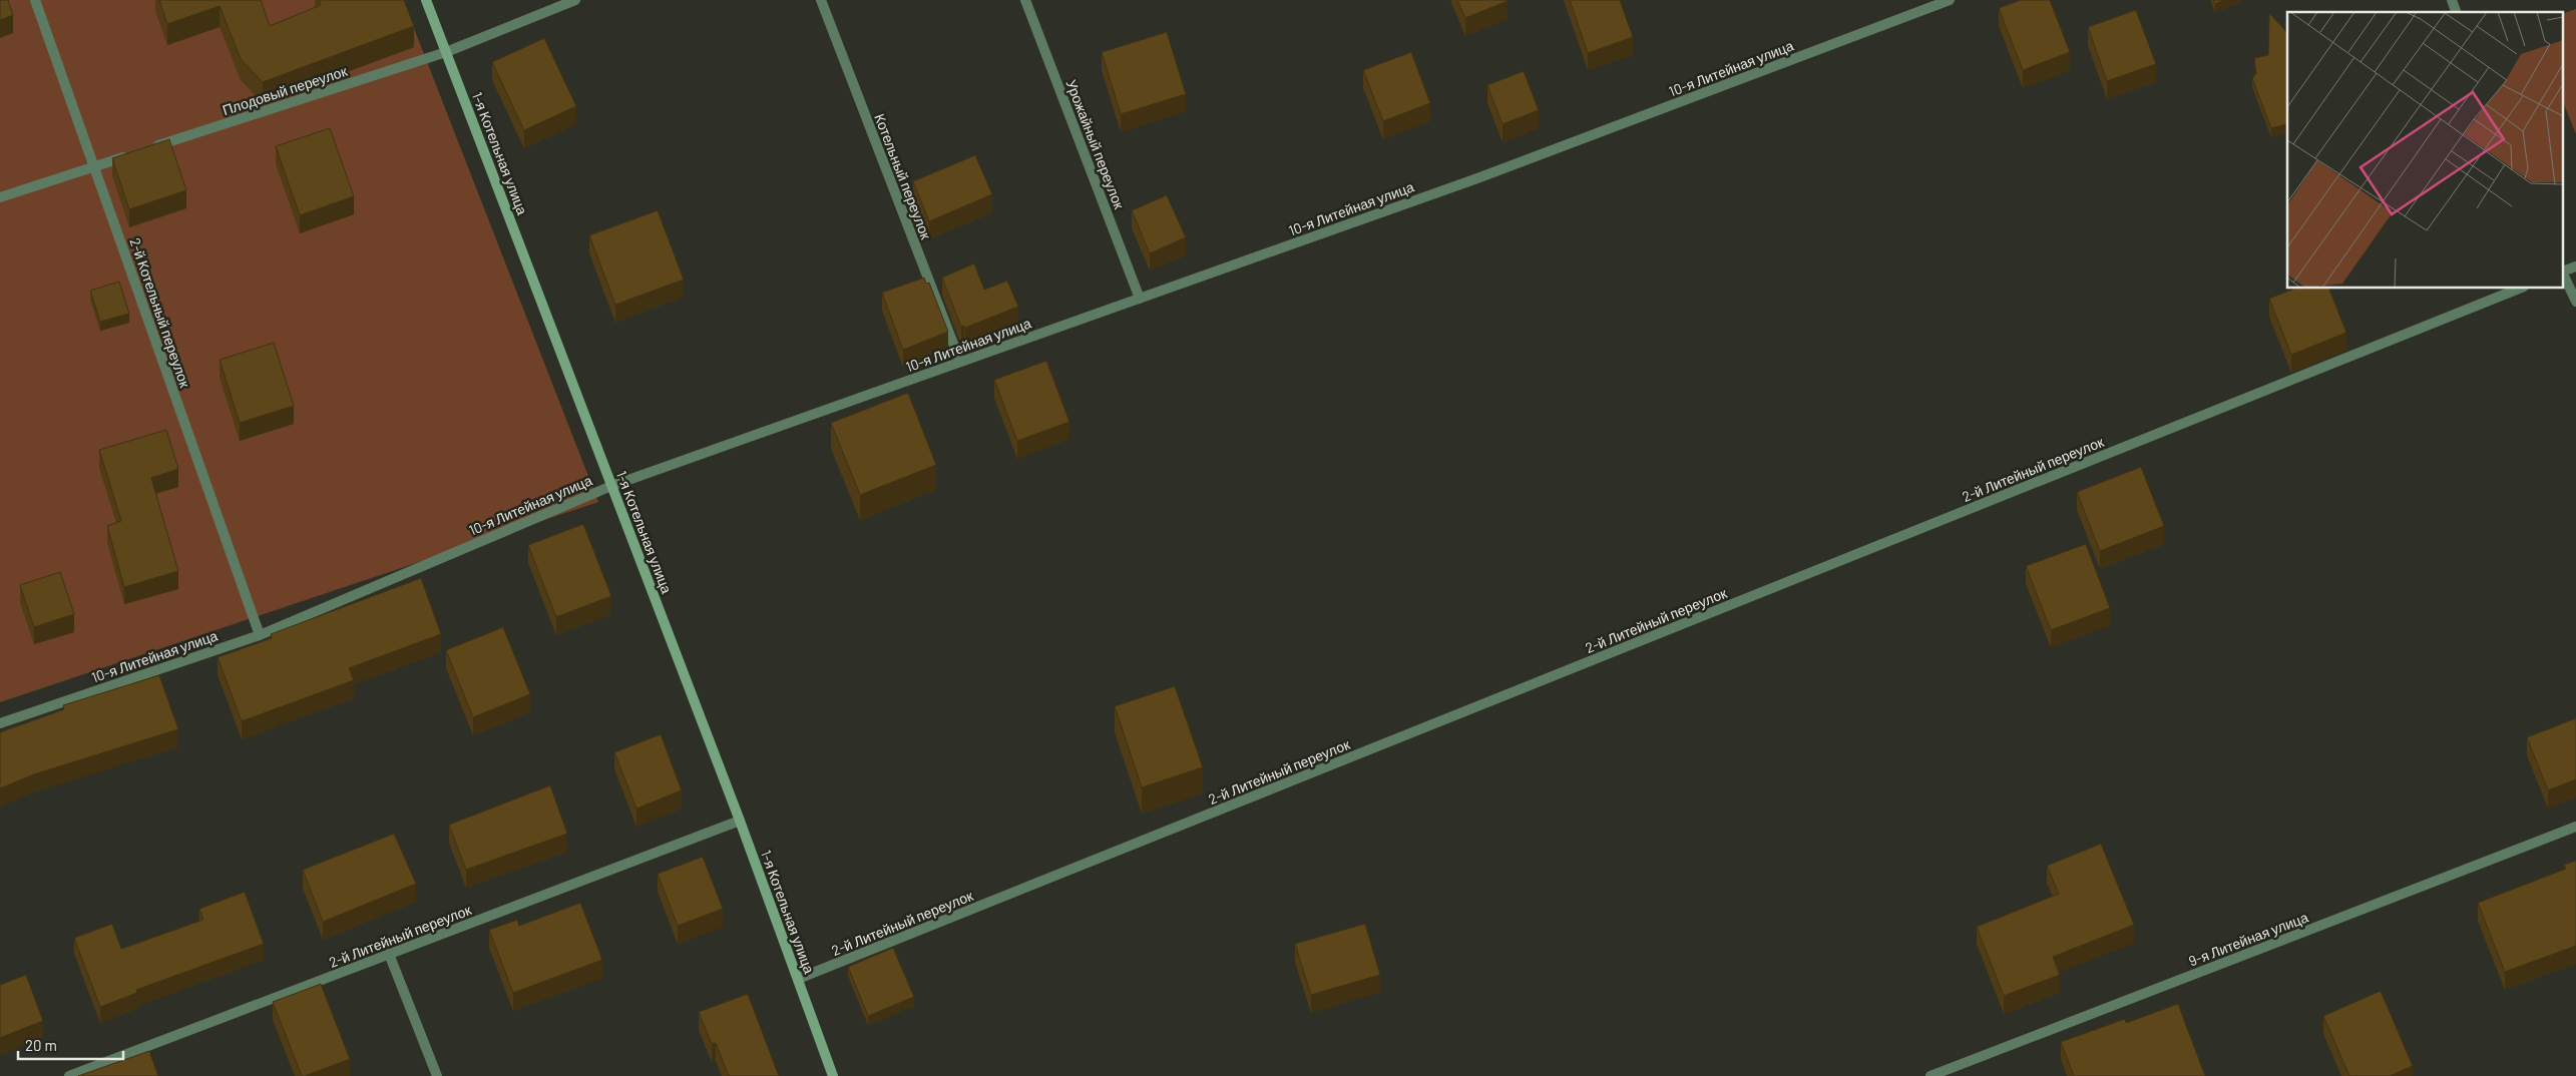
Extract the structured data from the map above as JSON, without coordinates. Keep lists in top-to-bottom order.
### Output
{
  "streets": {
    "street": [
      "10-я Литейная улица",
      "Плодовый переулок",
      "Урожайный переулок",
      "1-я Котельная улица",
      "Котельный переулок",
      "2-й Котельный переулок",
      "2-й Литейный переулок",
      "9-я Литейная улица"
    ]
  },
  "crossings": [
    ["10-я Литейная улица", "Урожайный переулок"],
    ["10-я Литейная улица", "1-я Котельная улица"],
    ["10-я Литейная улица", "Котельный переулок"],
    ["10-я Литейная улица", "2-й Котельный переулок"],
    ["Плодовый переулок", "1-я Котельная улица"],
    ["1-я Котельная улица", "2-й Литейный переулок"]
  ],
  "scale_bar": "20 m"
}
